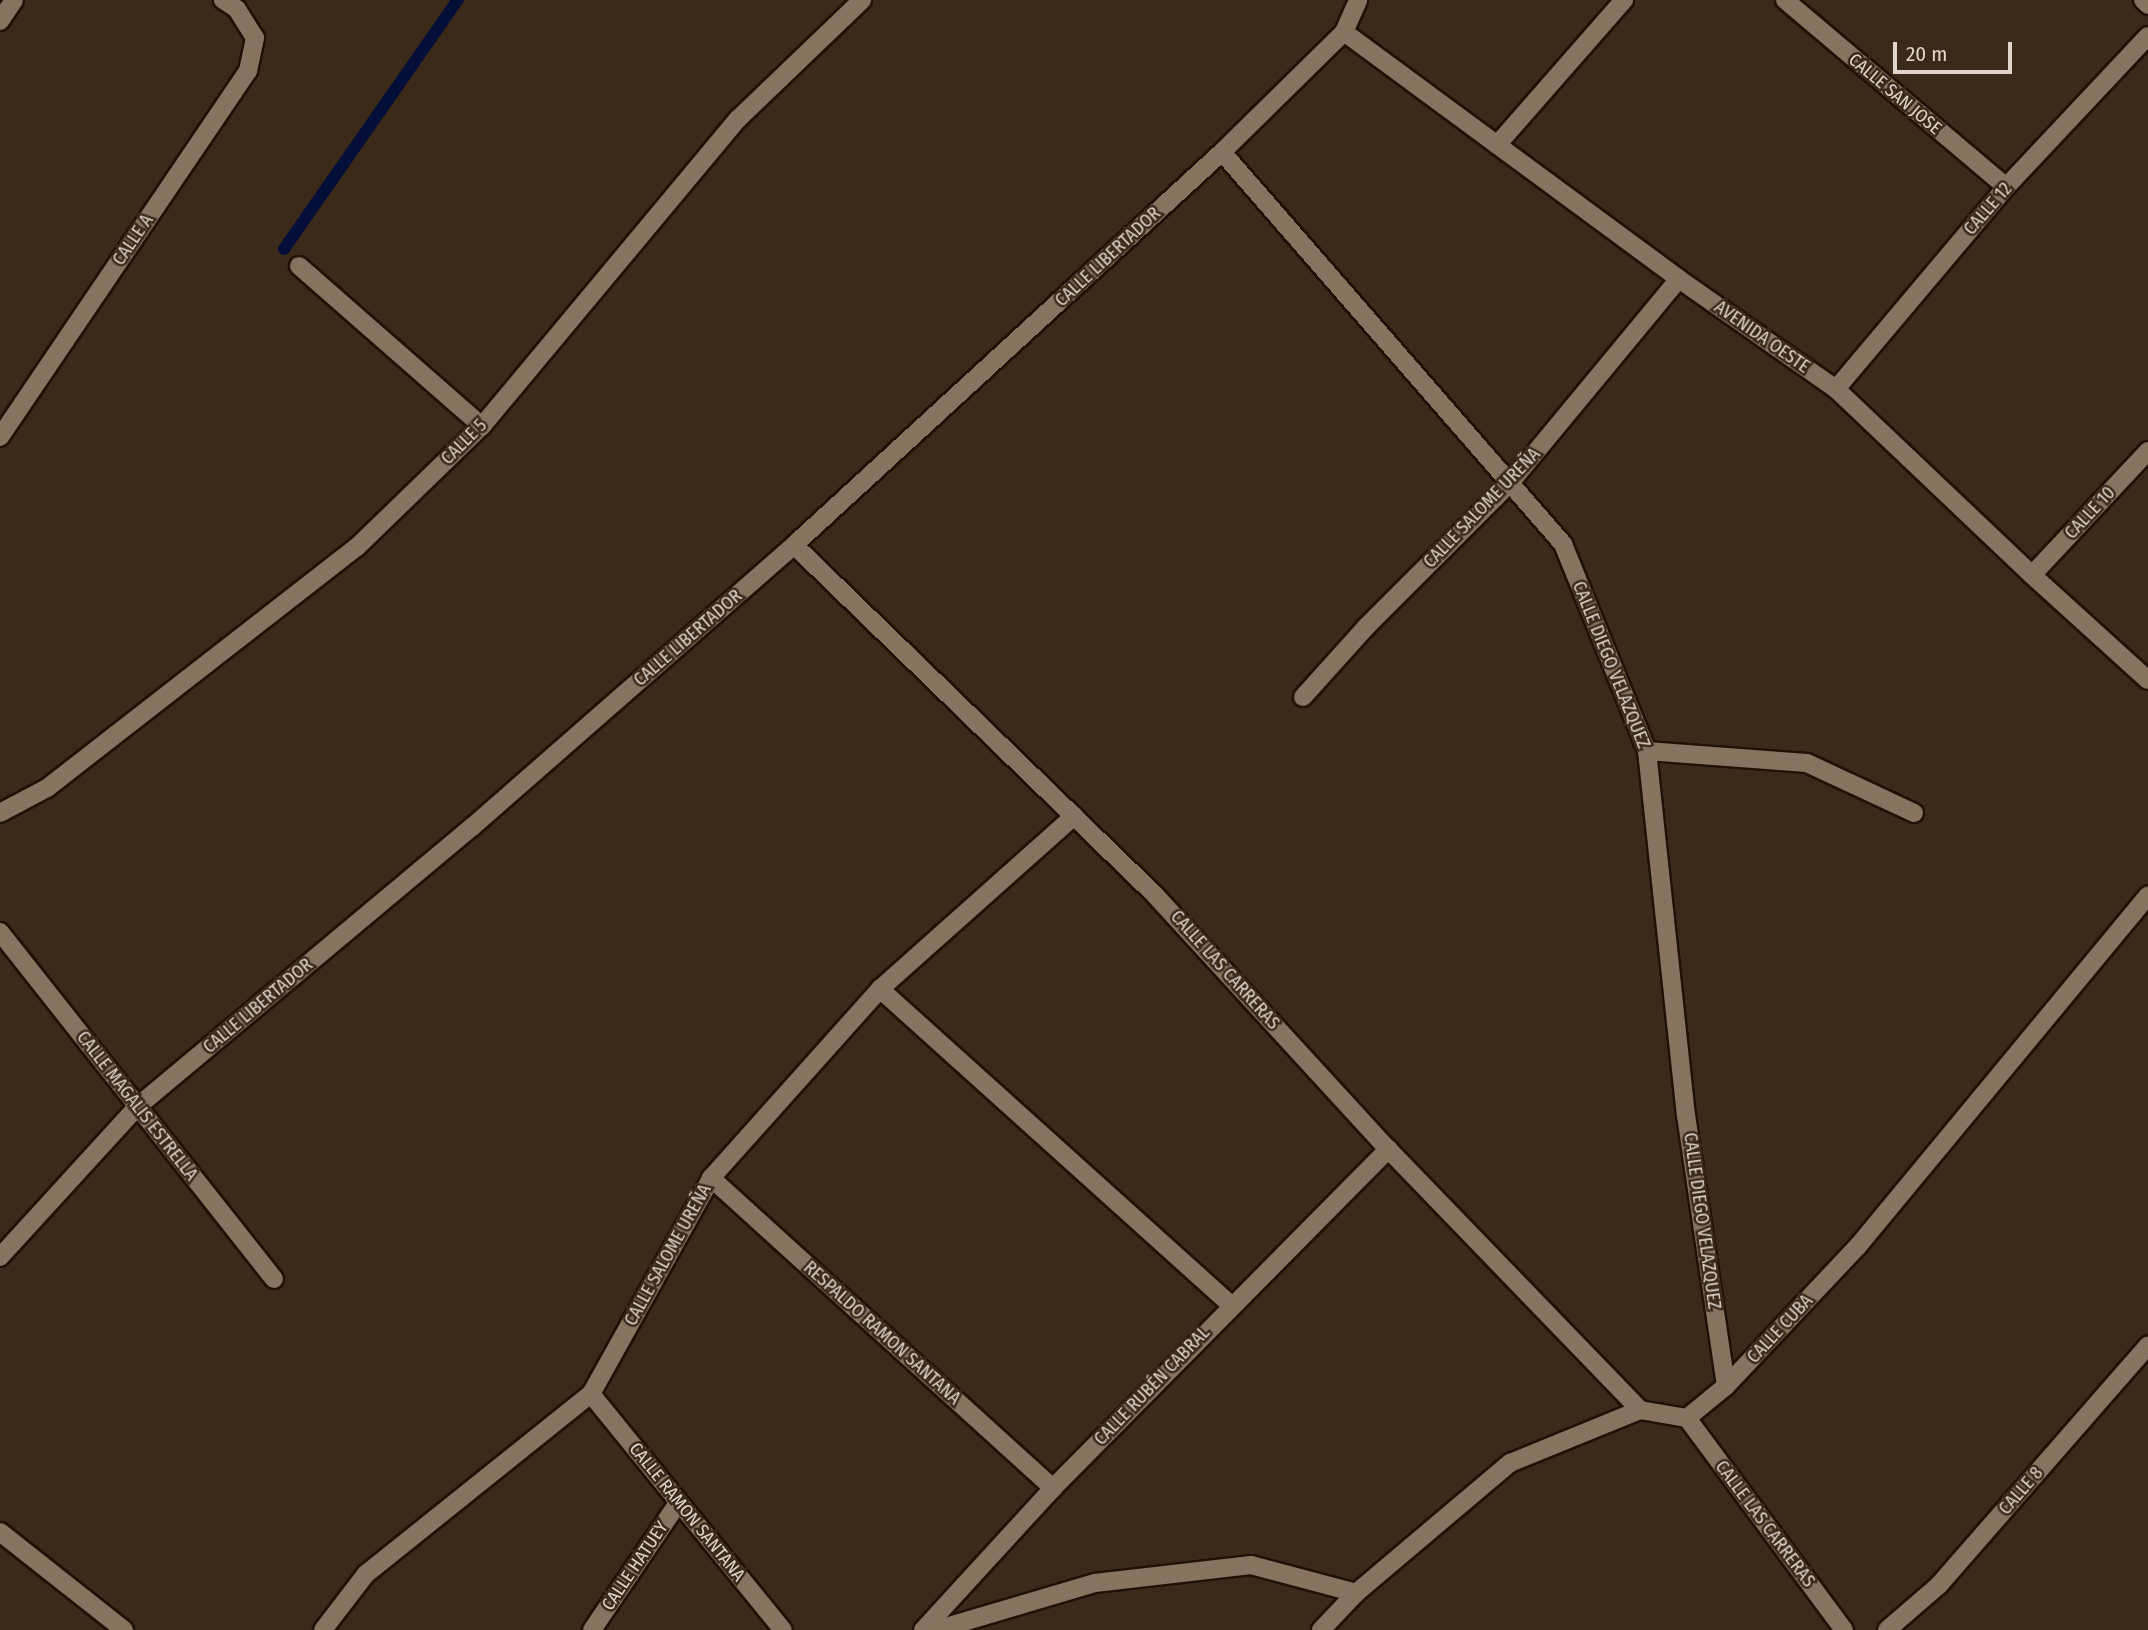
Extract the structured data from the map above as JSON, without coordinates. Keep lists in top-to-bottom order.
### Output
{
  "streets": {
    "street": [
      "CALLE SAN JOSE",
      "CALLE 12",
      "CALLE A",
      "CALLE LIBERTADOR",
      "AVENIDA OESTE",
      "CALLE 5",
      "CALLE SALOME UREÑA",
      "CALLE 10",
      "CALLE DIEGO VELAZQUEZ",
      "CALLE LAS CARRERAS",
      "CALLE MAGALIS ESTRELLA",
      "CALLE CUBA",
      "RESPALDO RAMON SANTANA",
      "CALLE RUBÉN CABRAL",
      "CALLE 8",
      "CALLE RAMON SANTANA",
      "CALLE HATUEY"
    ]
  },
  "crossings": [
    ["CALLE SAN JOSE", "CALLE 12"],
    ["CALLE 12", "AVENIDA OESTE"],
    ["CALLE LIBERTADOR", "AVENIDA OESTE"],
    ["CALLE LIBERTADOR", "CALLE DIEGO VELAZQUEZ"],
    ["CALLE LIBERTADOR", "CALLE LAS CARRERAS"],
    ["CALLE LIBERTADOR", "CALLE MAGALIS ESTRELLA"],
    ["AVENIDA OESTE", "CALLE SALOME UREÑA"],
    ["AVENIDA OESTE", "CALLE 10"],
    ["CALLE SALOME UREÑA", "CALLE DIEGO VELAZQUEZ"],
    ["CALLE SALOME UREÑA", "CALLE LAS CARRERAS"],
    ["CALLE SALOME UREÑA", "RESPALDO RAMON SANTANA"],
    ["CALLE SALOME UREÑA", "CALLE RAMON SANTANA"],
    ["CALLE DIEGO VELAZQUEZ", "CALLE CUBA"],
    ["CALLE LAS CARRERAS", "CALLE CUBA"],
    ["CALLE LAS CARRERAS", "CALLE RUBÉN CABRAL"],
    ["RESPALDO RAMON SANTANA", "CALLE RUBÉN CABRAL"],
    ["CALLE RAMON SANTANA", "CALLE HATUEY"]
  ],
  "scale_bar": "20 m"
}
